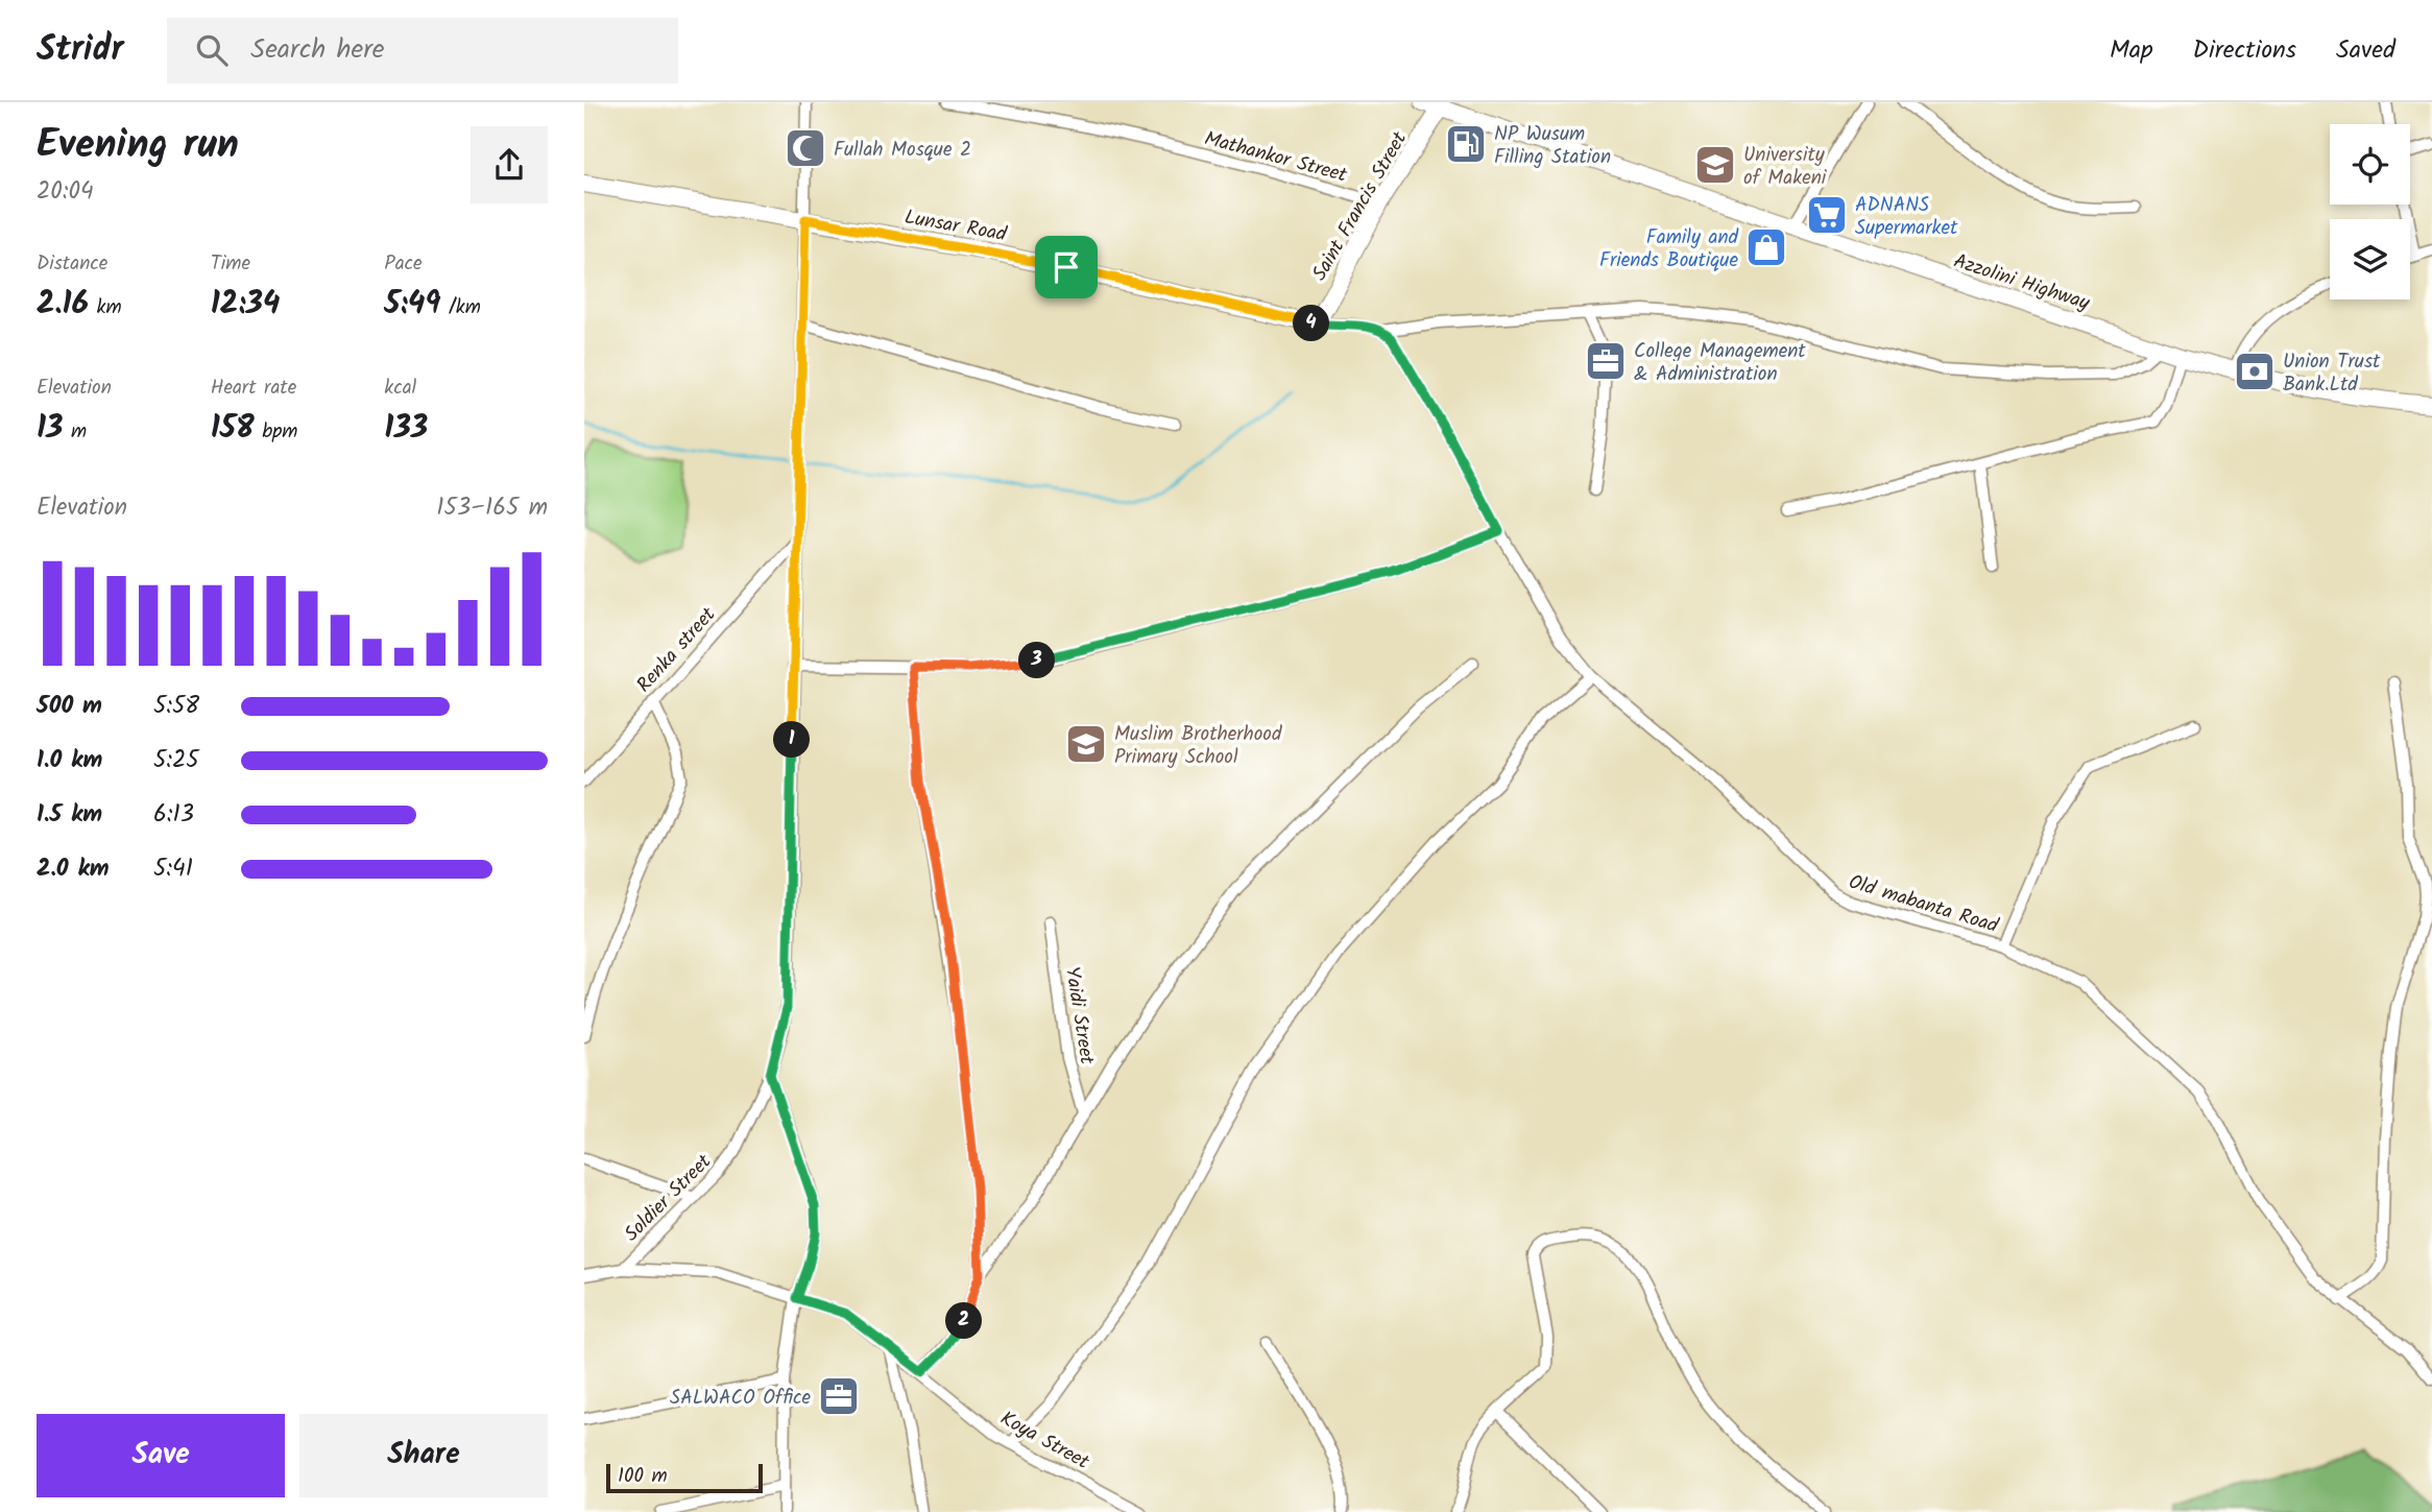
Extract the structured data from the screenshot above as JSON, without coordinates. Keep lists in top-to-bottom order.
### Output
{
  "streets": {
    "main road": ["Saint Francis Street", "Lunsar Road", "Azzolini Highway"],
    "street": [
      "Mathankor Street",
      "Renka street",
      "Old mabanta Road",
      "Yaidi Street",
      "Soldier Street",
      "Koya Street"
    ]
  },
  "crossings": [
    ["Mathankor Street", "Saint Francis Street"],
    ["Saint Francis Street", "Lunsar Road"],
    ["Saint Francis Street", "Azzolini Highway"],
    ["Lunsar Road", "Soldier Street"],
    ["Renka street", "Soldier Street"],
    ["Soldier Street", "Koya Street"]
  ],
  "places": {
    "fuel station": ["NP Wusum Filling Station"],
    "mosque": ["Fullah Mosque 2"],
    "school or university": ["University of Makeni", "Muslim Brotherhood Primary School"],
    "supermarket": ["ADNANS Supermarket"],
    "shop": ["Family and Friends Boutique"],
    "office": ["College Management & Administration", "SALWACO Office"],
    "bank": ["Union Trust Bank.Ltd"]
  },
  "scale_bar": "100 m",
  "page": {
    "header": "Stridr",
    "search": "Search here",
    "nav": ["Map", "Directions", "Saved"],
    "heading": ["Evening run", "20:04"],
    "stats": [
      ["Distance", "2.16 km"],
      ["Time", "12:34"],
      ["Pace", "5:49 /km"],
      ["Elevation", "13 m"],
      ["Heart rate", "158 bpm"],
      ["kcal", "133"]
    ],
    "pins": [
      "4",
      "3",
      "1",
      "2"
    ],
    "chart": ["Elevation", "153–165 m"],
    "list": [
      {
        "name": "500 m",
        "note": "5:58"
      },
      {
        "name": "1.0 km",
        "note": "5:25"
      },
      {
        "name": "1.5 km",
        "note": "6:13"
      },
      {
        "name": "2.0 km",
        "note": "5:41"
      }
    ],
    "buttons": ["Save", "Share"],
    "scale": "100 m"
  }
}
